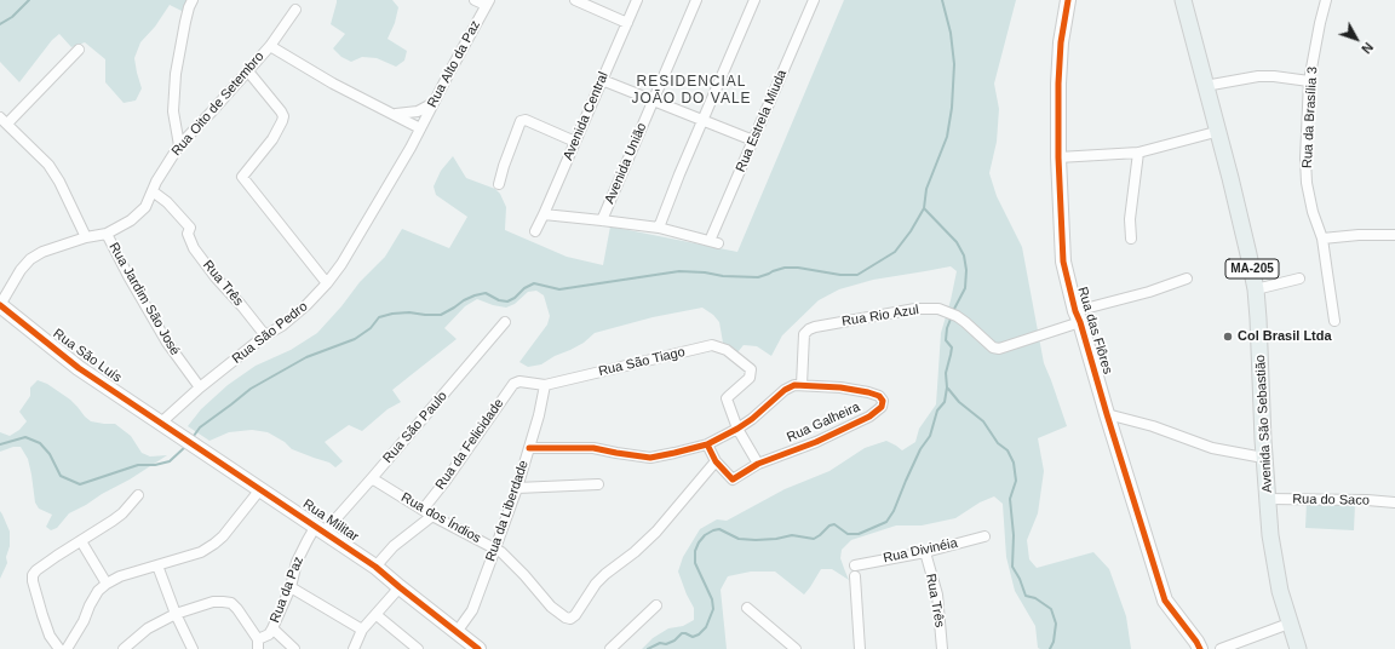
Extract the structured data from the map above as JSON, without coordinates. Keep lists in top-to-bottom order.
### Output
{
  "streets": {
    "main road": ["MA-205", "Avenida São Sebastião"],
    "street": [
      "Rua Alto da Paz",
      "Rua Oito de Setembro",
      "Avenida Central",
      "Rua da Brasília 3",
      "Rua Estrela Miuda",
      "Avenida União",
      "Rua Três",
      "Rua Jardim São José",
      "Rua Rio Azul",
      "Rua das Flôres",
      "Rua São Pedro",
      "Rua São Luís",
      "Rua São Tiago",
      "Rua Galheira",
      "Rua São Paulo",
      "Rua da Felicidade",
      "Rua do Saco",
      "Rua da Liberdade",
      "Rua dos Índios",
      "Rua Militar",
      "Rua Divinéia",
      "Rua da Paz"
    ]
  },
  "crossings": [
    ["Rua Alto da Paz", "Rua Oito de Setembro"],
    ["Rua Alto da Paz", "Rua São Pedro"],
    ["Rua Oito de Setembro", "Rua Três"],
    ["Rua Oito de Setembro", "Rua Jardim São José"],
    ["Rua Oito de Setembro", "Rua São Pedro"],
    ["Rua Oito de Setembro", "Rua São Luís"],
    ["Rua Três", "Rua São Pedro"],
    ["Rua Três", "Rua Divinéia"],
    ["Rua Jardim São José", "Rua São Pedro"],
    ["Rua Rio Azul", "Rua das Flôres"],
    ["Rua Rio Azul", "Rua Galheira"],
    ["Rua São Pedro", "Rua São Luís"],
    ["Rua São Pedro", "Rua Militar"],
    ["Rua São Luís", "Rua Militar"],
    ["Rua São Tiago", "Rua da Felicidade"],
    ["Rua São Tiago", "Rua da Liberdade"],
    ["Rua Galheira", "Rua dos Índios"],
    ["Avenida São Sebastião", "Rua do Saco"],
    ["Rua São Paulo", "Rua dos Índios"],
    ["Rua São Paulo", "Rua Militar"],
    ["Rua São Paulo", "Rua da Paz"],
    ["Rua da Felicidade", "Rua dos Índios"],
    ["Rua da Liberdade", "Rua dos Índios"],
    ["Rua da Liberdade", "Rua Militar"],
    ["Rua Militar", "Rua da Paz"]
  ],
  "districts": ["RESIDENCIAL JOÃO DO VALE"],
  "places": ["Col Brasil Ltda"],
  "north": "bottom right"
}
